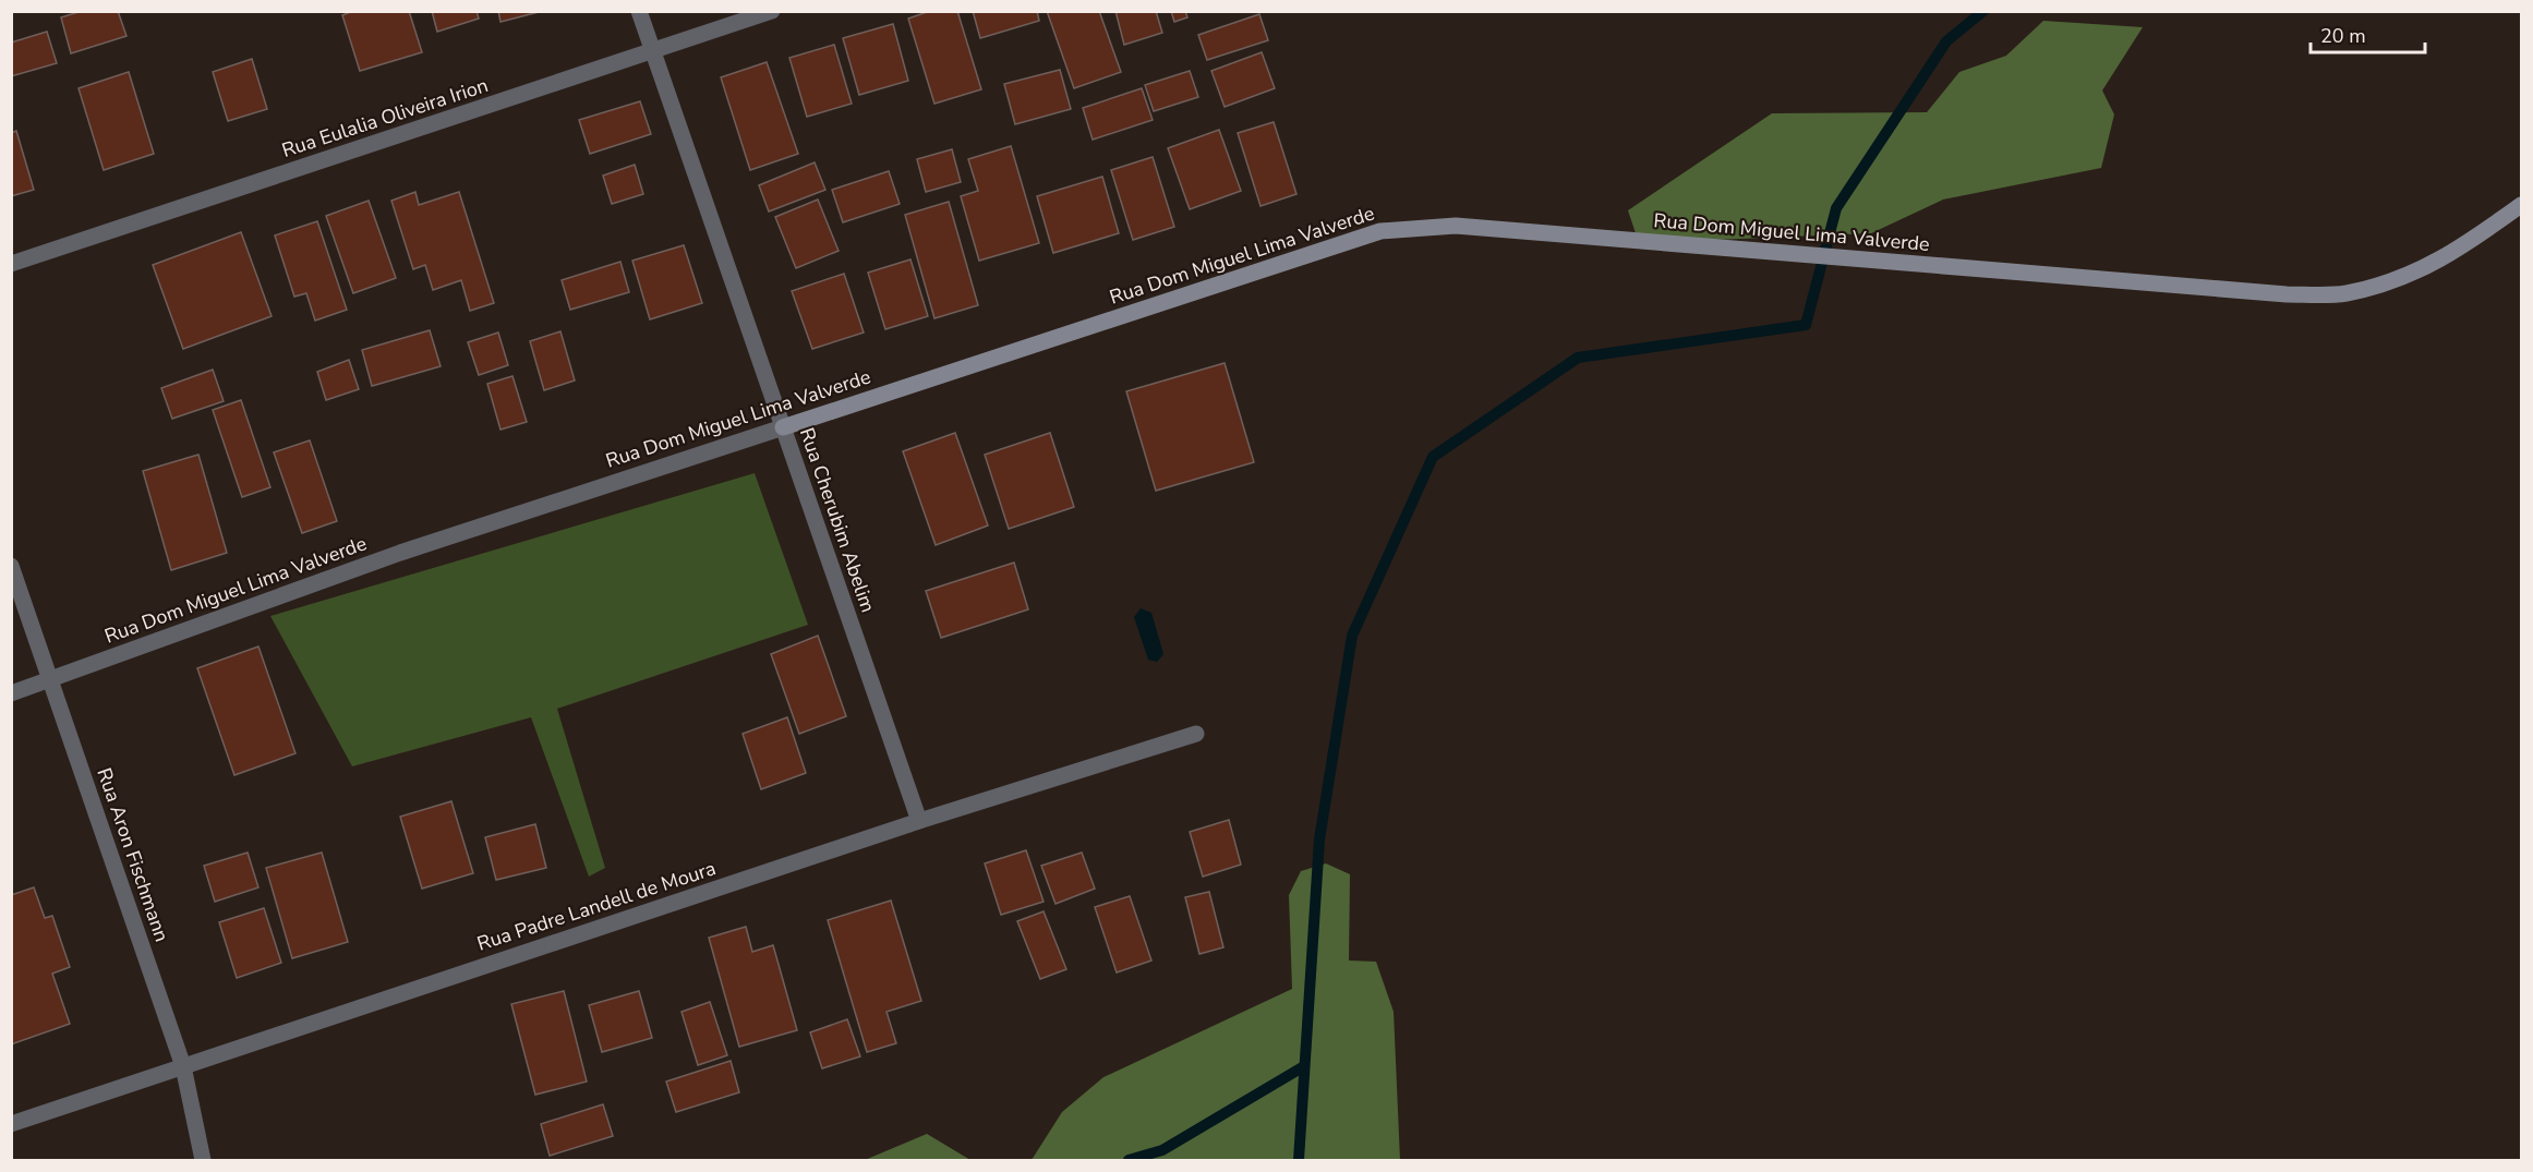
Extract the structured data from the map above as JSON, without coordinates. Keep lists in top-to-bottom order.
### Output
{
  "streets": {
    "street": [
      "Rua Eulalia Oliveira Irion",
      "Rua Dom Miguel Lima Valverde",
      "Rua Cherubim Abelim",
      "Rua Aron Fischmann",
      "Rua Padre Landell de Moura"
    ]
  },
  "crossings": [
    ["Rua Eulalia Oliveira Irion", "Rua Cherubim Abelim"],
    ["Rua Dom Miguel Lima Valverde", "Rua Cherubim Abelim"],
    ["Rua Dom Miguel Lima Valverde", "Rua Aron Fischmann"],
    ["Rua Cherubim Abelim", "Rua Padre Landell de Moura"],
    ["Rua Aron Fischmann", "Rua Padre Landell de Moura"]
  ],
  "scale_bar": "20 m"
}
